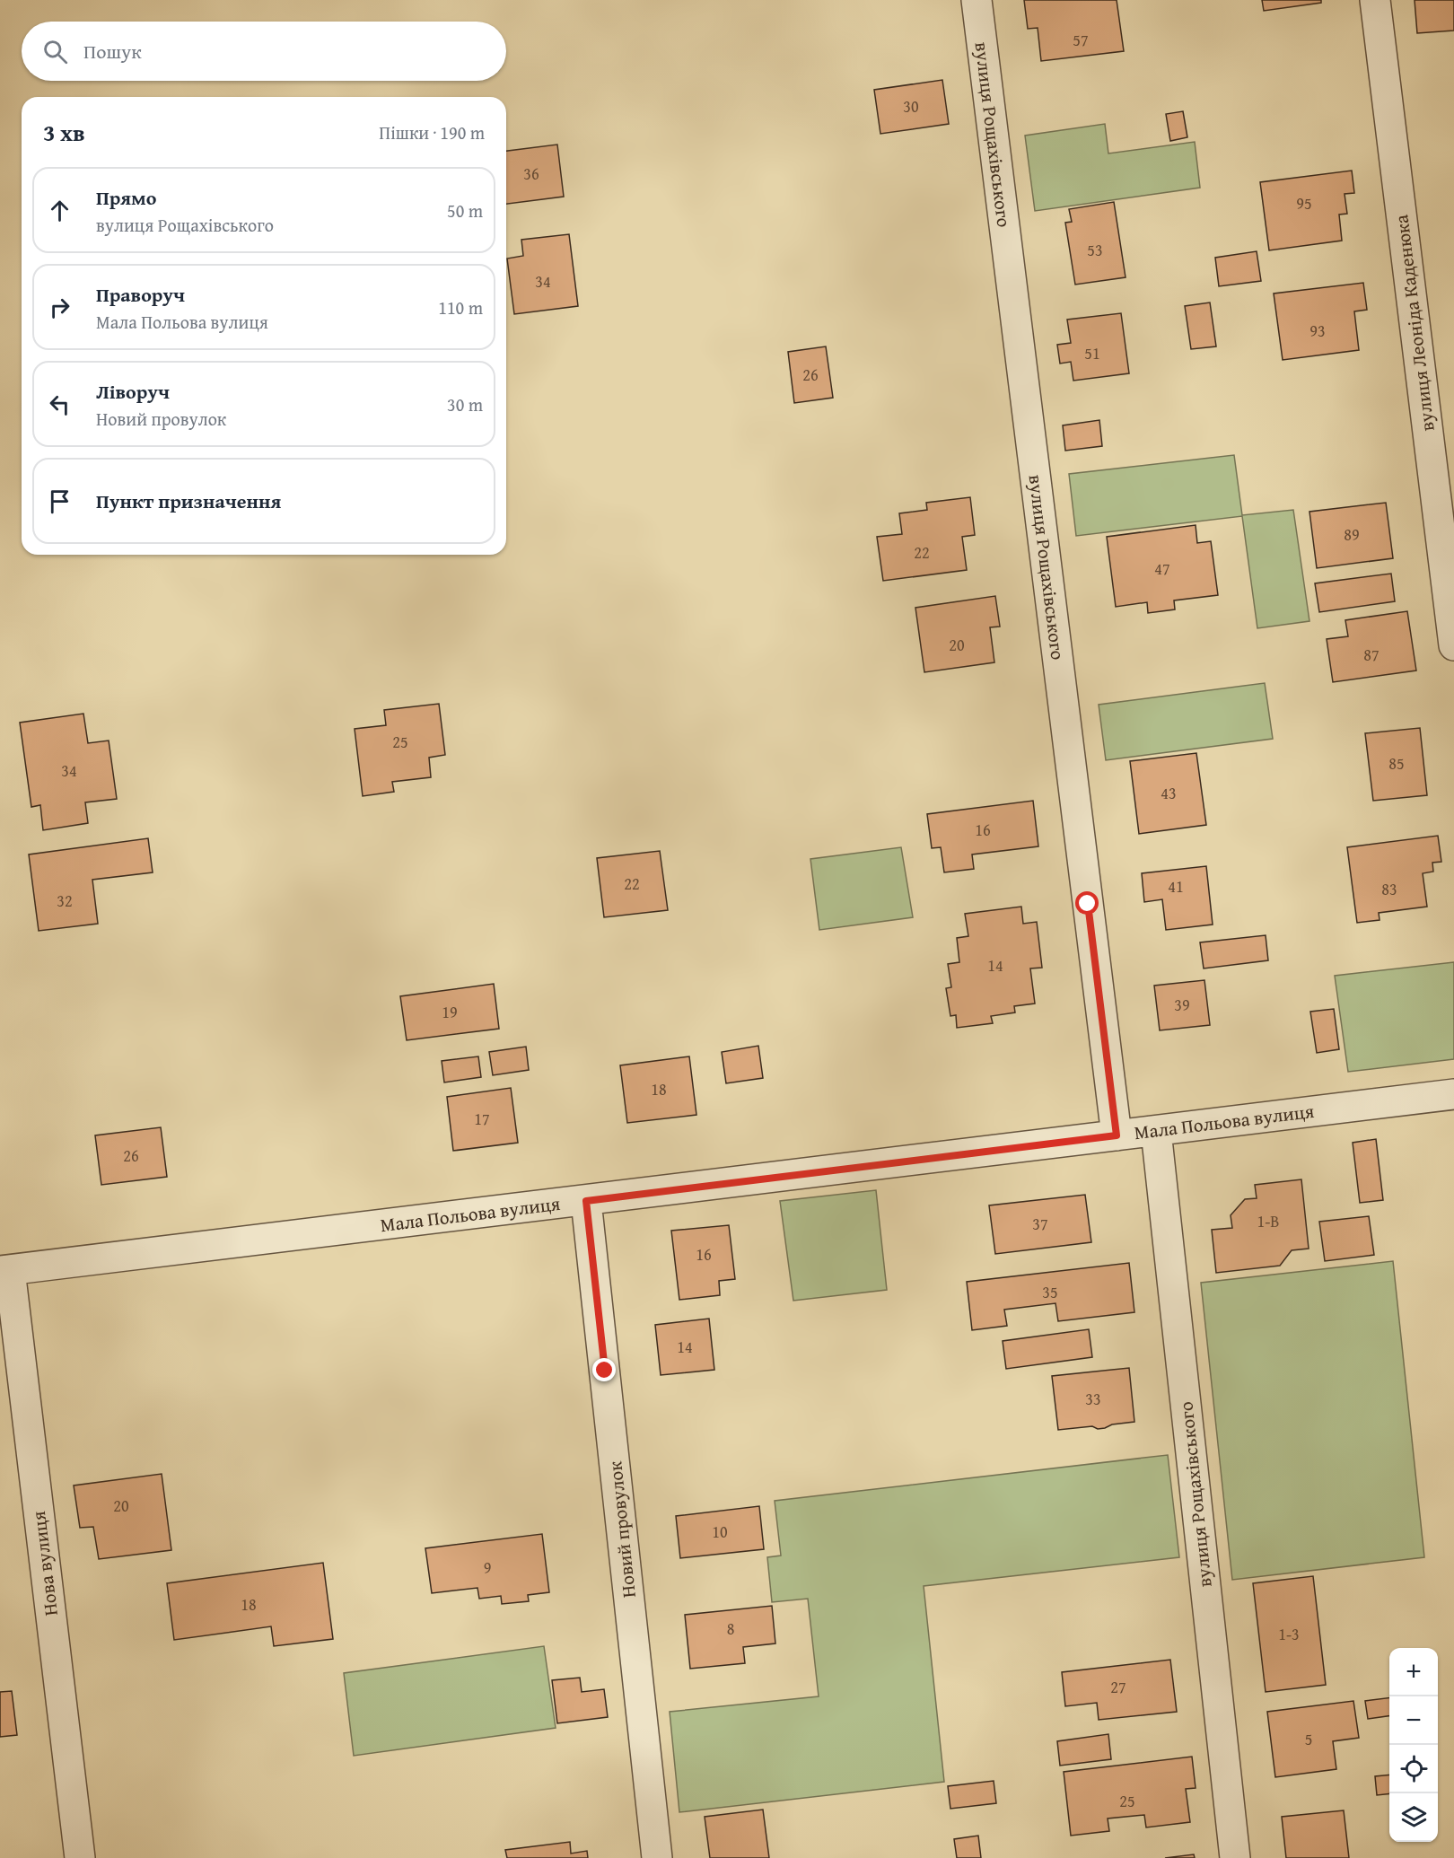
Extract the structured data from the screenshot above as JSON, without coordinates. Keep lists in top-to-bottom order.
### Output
{
  "streets": {
    "street": [
      "вулиця Рощахівського",
      "вулиця Леоніда Каденюка",
      "Мала Польова вулиця",
      "Новий провулок",
      "Нова вулиця"
    ]
  },
  "crossings": [
    ["вулиця Рощахівського", "Мала Польова вулиця"],
    ["Мала Польова вулиця", "Новий провулок"],
    ["Мала Польова вулиця", "Нова вулиця"]
  ],
  "house_numbers": [
    "57",
    "30",
    "36",
    "95",
    "53",
    "34",
    "93",
    "51",
    "26",
    "89",
    "22",
    "47",
    "20",
    "87",
    "25",
    "85",
    "34",
    "43",
    "16",
    "22",
    "41",
    "83",
    "32",
    "14",
    "39",
    "19",
    "18",
    "17",
    "26",
    "1-В",
    "37",
    "16",
    "35",
    "14",
    "33",
    "20",
    "10",
    "9",
    "18",
    "8",
    "1-3",
    "27",
    "5",
    "25"
  ],
  "page": {
    "search": "Пошук",
    "heading": ["3 хв", "Пішки · 190 m"],
    "list": [
      ["Прямо", "вулиця Рощахівського", "50 m"],
      ["Праворуч", "Мала Польова вулиця", "110 m"],
      ["Ліворуч", "Новий провулок", "30 m"],
      "Пункт призначення"
    ],
    "map_buttons": ["+", "−"]
  }
}
